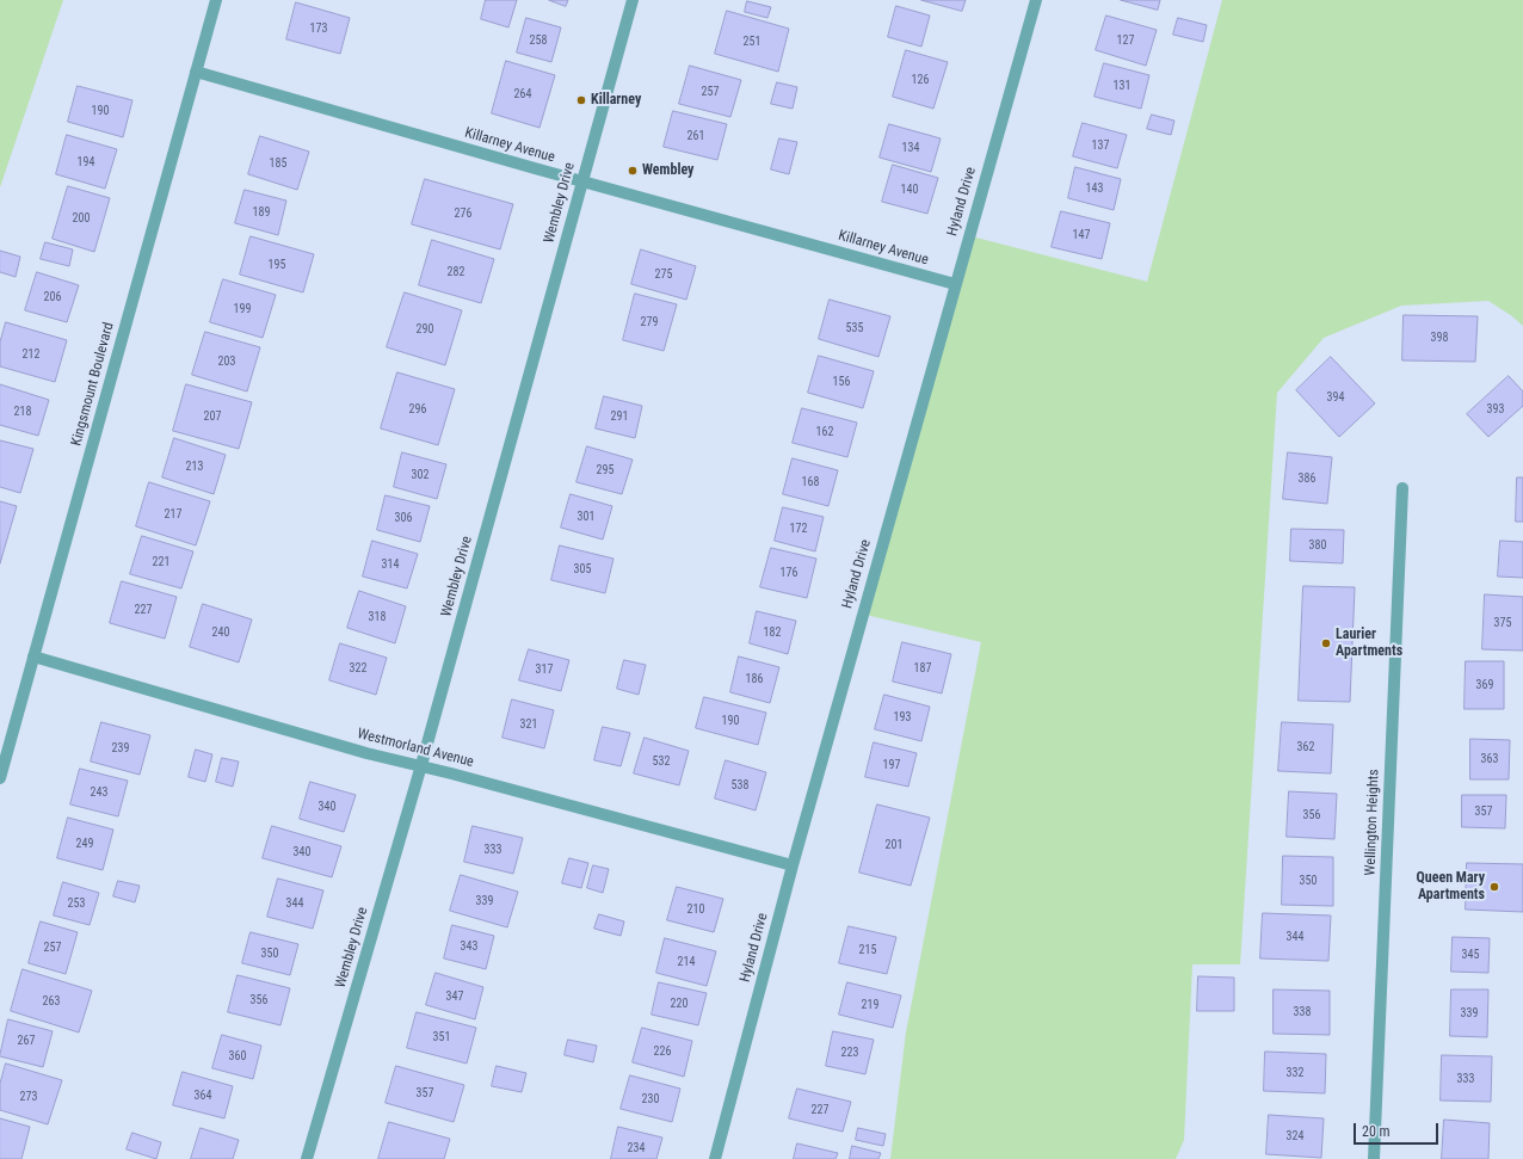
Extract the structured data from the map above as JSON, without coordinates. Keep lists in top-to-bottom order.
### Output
{
  "streets": {
    "street": [
      "Killarney Avenue",
      "Hyland Drive",
      "Wembley Drive",
      "Kingsmount Boulevard",
      "Westmorland Avenue",
      "Wellington Heights"
    ]
  },
  "crossings": [
    ["Killarney Avenue", "Hyland Drive"],
    ["Killarney Avenue", "Wembley Drive"],
    ["Killarney Avenue", "Kingsmount Boulevard"],
    ["Hyland Drive", "Westmorland Avenue"],
    ["Wembley Drive", "Westmorland Avenue"],
    ["Kingsmount Boulevard", "Westmorland Avenue"]
  ],
  "places": [
    "Killarney",
    "Wembley",
    "Laurier Apartments",
    "Queen Mary Apartments"
  ],
  "house_numbers": [
    "173",
    "258",
    "127",
    "251",
    "126",
    "131",
    "257",
    "264",
    "190",
    "261",
    "137",
    "134",
    "194",
    "185",
    "143",
    "140",
    "189",
    "276",
    "200",
    "147",
    "195",
    "282",
    "275",
    "206",
    "199",
    "279",
    "535",
    "290",
    "398",
    "212",
    "203",
    "156",
    "394",
    "296",
    "393",
    "218",
    "207",
    "291",
    "162",
    "213",
    "295",
    "302",
    "386",
    "168",
    "217",
    "301",
    "306",
    "172",
    "380",
    "221",
    "314",
    "305",
    "176",
    "227",
    "318",
    "375",
    "240",
    "182",
    "322",
    "187",
    "317",
    "186",
    "369",
    "193",
    "190",
    "321",
    "362",
    "239",
    "363",
    "532",
    "197",
    "538",
    "243",
    "340",
    "357",
    "356",
    "249",
    "201",
    "333",
    "340",
    "350",
    "339",
    "253",
    "344",
    "210",
    "344",
    "343",
    "257",
    "215",
    "350",
    "345",
    "214",
    "347",
    "356",
    "263",
    "220",
    "219",
    "338",
    "339",
    "351",
    "267",
    "226",
    "223",
    "360",
    "332",
    "333",
    "357",
    "364",
    "273",
    "230",
    "227",
    "324",
    "234"
  ],
  "scale_bar": "20 m"
}
